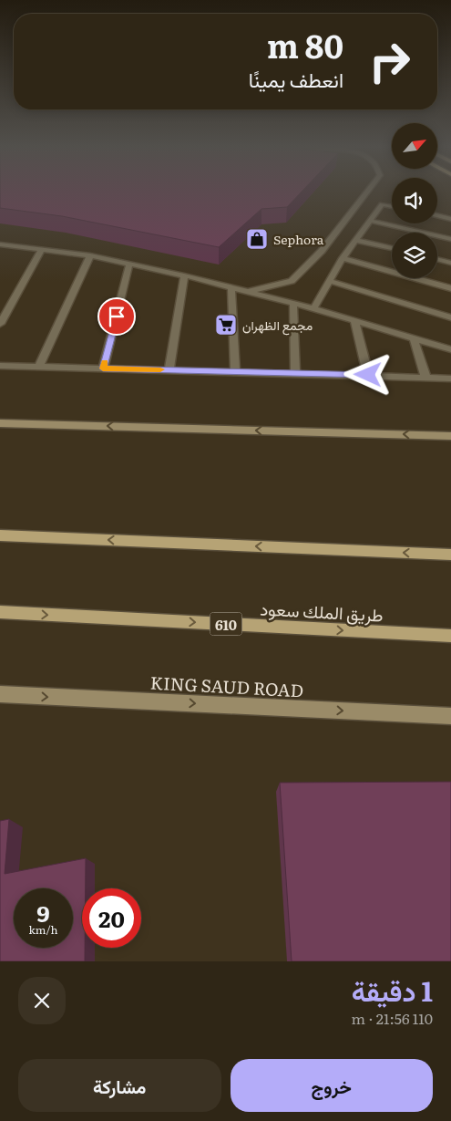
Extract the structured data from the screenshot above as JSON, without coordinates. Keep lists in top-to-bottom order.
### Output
{
  "streets": {
    "main road": ["طريق الملك سعود", "610", "KING SAUD ROAD"]
  },
  "one_way": ["KING SAUD ROAD"],
  "places": {
    "shop": ["Sephora"],
    "supermarket": ["مجمع الظهران"]
  },
  "north": "top right",
  "page": {
    "turn": ["80 m", "انعطف يمينًا"],
    "speed": "9 km/h",
    "limit": "20",
    "heading": ["1 دقيقة", "110 m · 21:56"],
    "buttons": ["خروج", "مشاركة"]
  }
}
